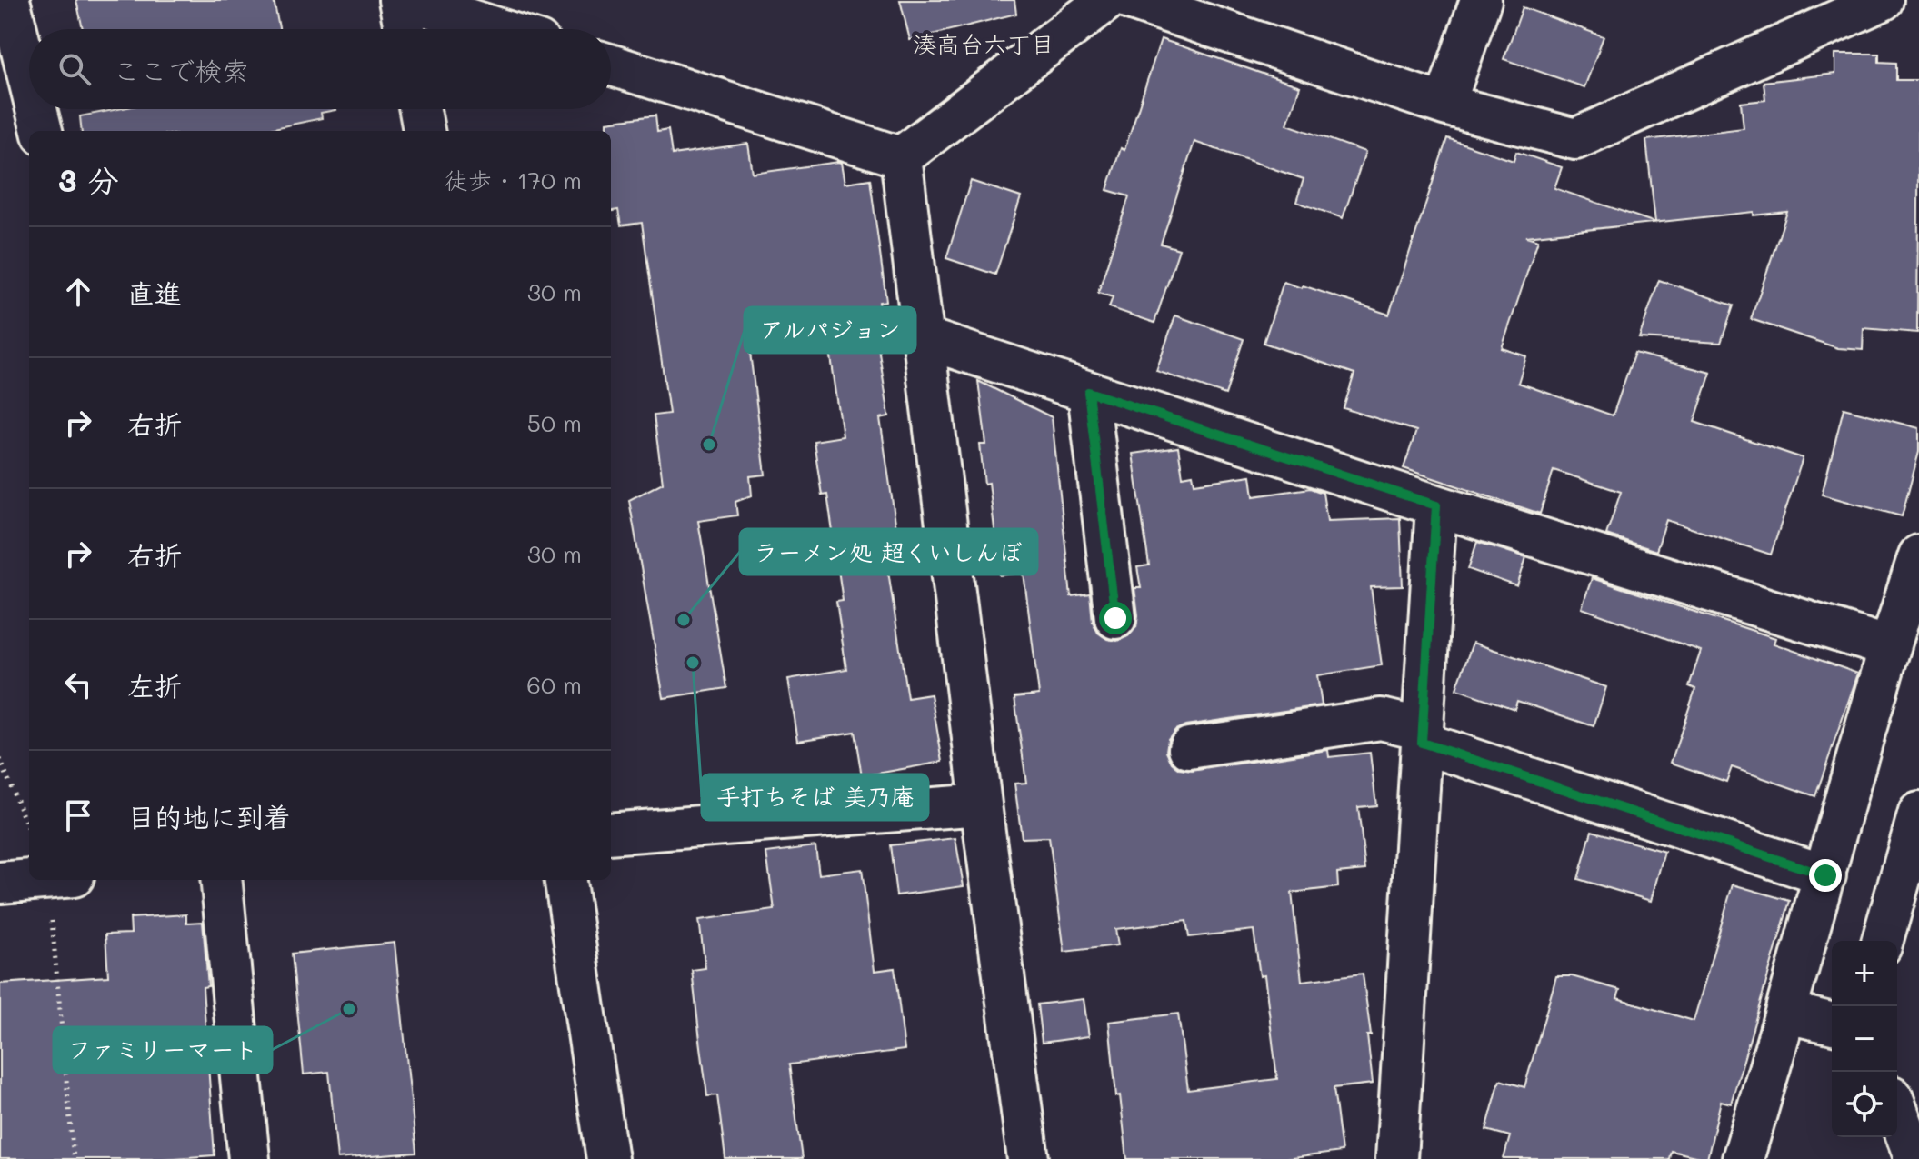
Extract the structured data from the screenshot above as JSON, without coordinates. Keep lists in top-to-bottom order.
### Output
{
  "districts": ["湊高台六丁目"],
  "places": [
    "アルパジョン",
    "ラーメン処 超くいしんぼ",
    "手打ちそば 美乃庵",
    "ファミリーマート"
  ],
  "page": {
    "search": "ここで検索",
    "heading": ["3 分", "徒歩 · 170 m"],
    "list": [
      ["直進", "30 m"],
      ["右折", "50 m"],
      ["右折", "30 m"],
      ["左折", "60 m"],
      "目的地に到着"
    ],
    "map_buttons": ["+", "−"]
  }
}
